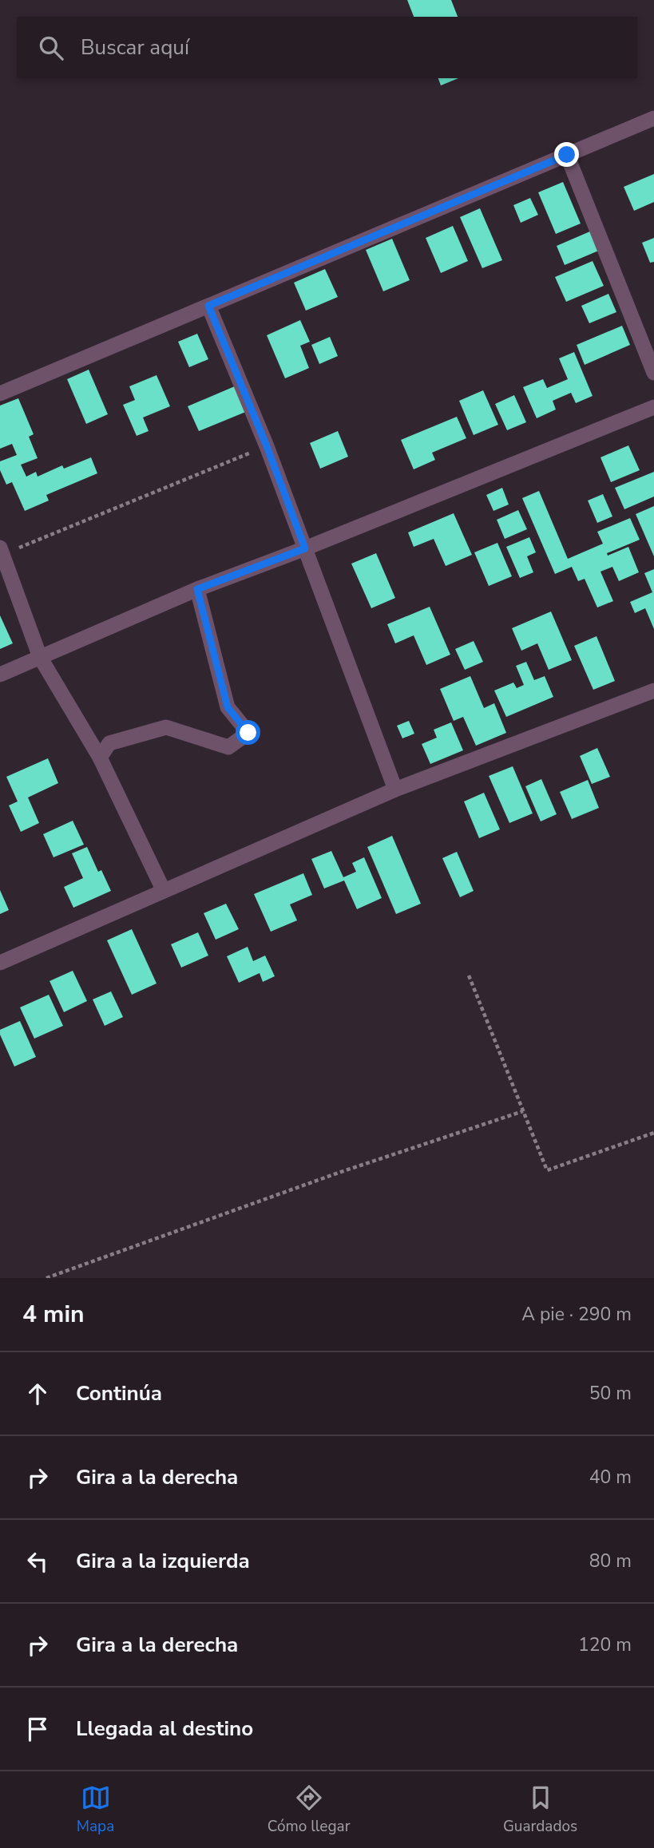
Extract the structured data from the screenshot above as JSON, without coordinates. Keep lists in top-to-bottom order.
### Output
{
  "page": {
    "search": "Buscar aquí",
    "heading": ["4 min", "A pie · 290 m"],
    "list": [
      ["Continúa", "50 m"],
      ["Gira a la derecha", "40 m"],
      ["Gira a la izquierda", "80 m"],
      ["Gira a la derecha", "120 m"],
      "Llegada al destino"
    ],
    "nav": ["Mapa", "Cómo llegar", "Guardados"]
  }
}
